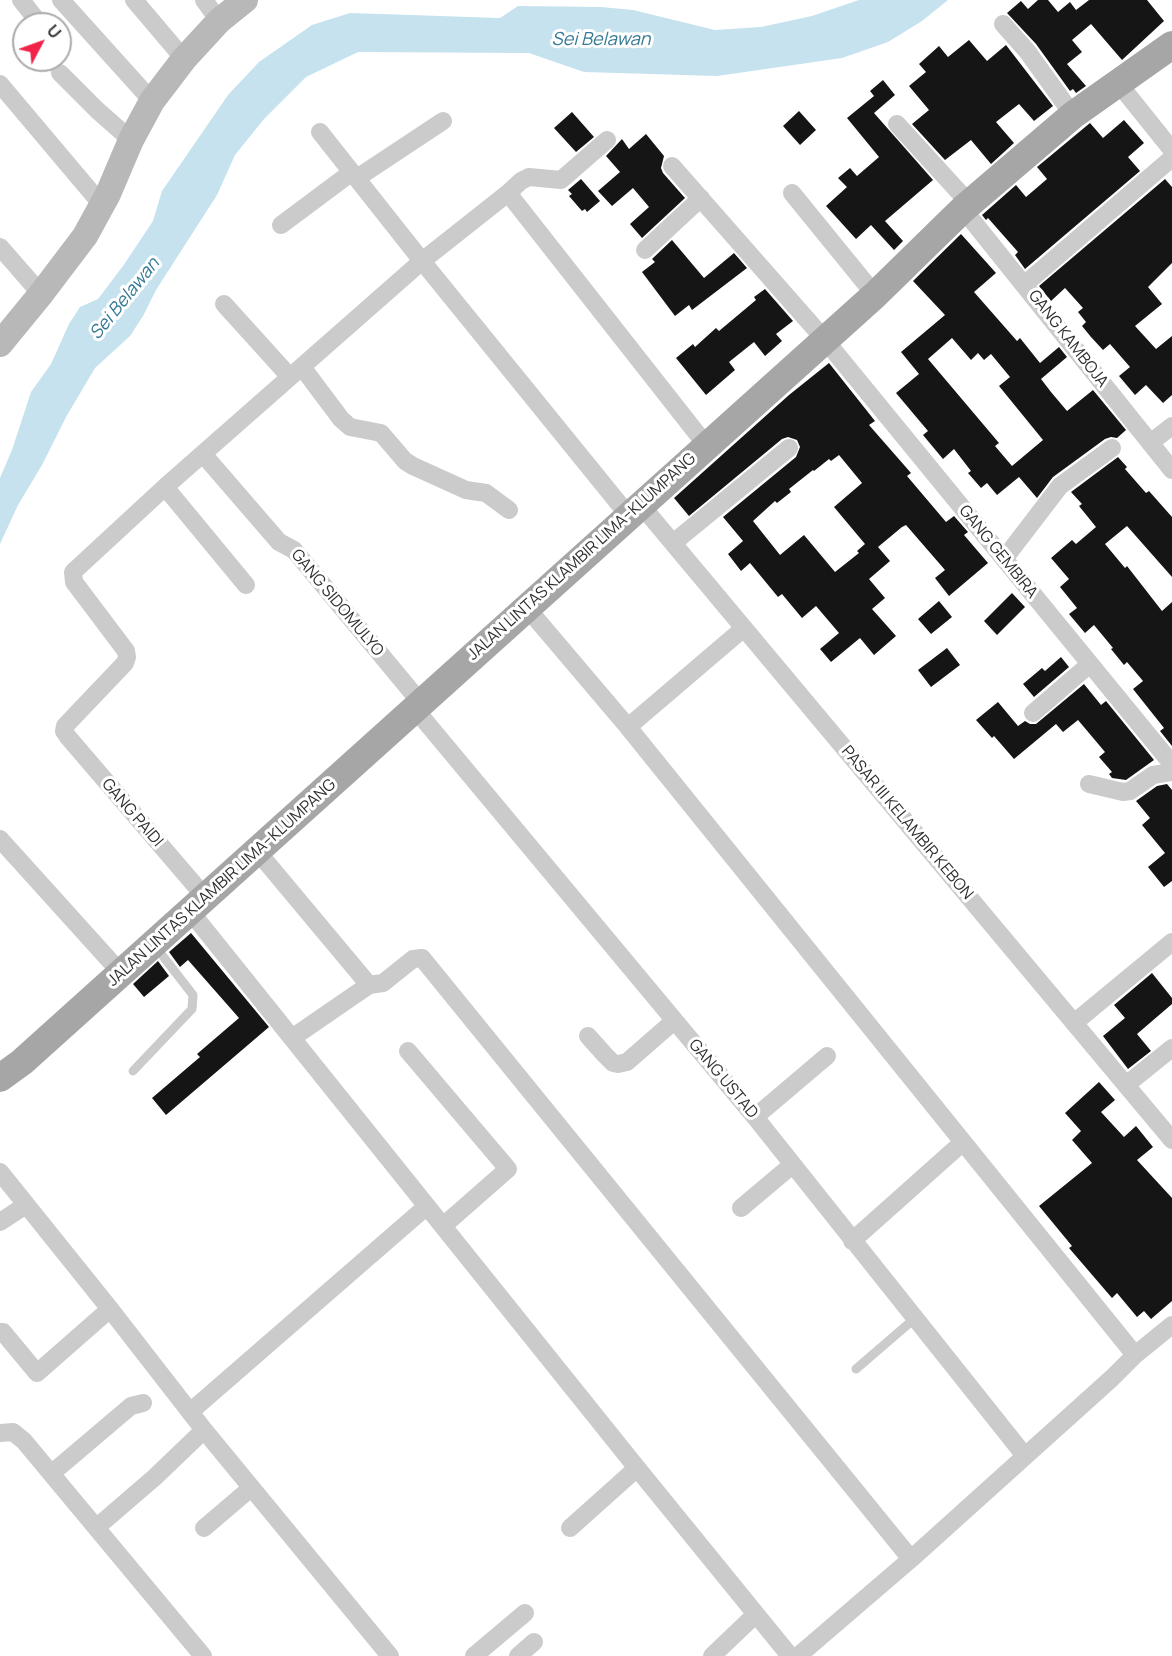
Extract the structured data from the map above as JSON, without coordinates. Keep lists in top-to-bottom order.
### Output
{
  "streets": {
    "main road": ["JALAN LINTAS KLAMBIR LIMA–KLUMPANG"],
    "street": [
      "GANG KAMBOJA",
      "GANG GEMBIRA",
      "GANG SIDOMULYO",
      "GANG PAIDI",
      "PASAR III KELAMBIR KEBON",
      "GANG USTAD"
    ]
  },
  "crossings": [
    ["GANG KAMBOJA", "JALAN LINTAS KLAMBIR LIMA–KLUMPANG"],
    ["GANG GEMBIRA", "JALAN LINTAS KLAMBIR LIMA–KLUMPANG"],
    ["JALAN LINTAS KLAMBIR LIMA–KLUMPANG", "GANG SIDOMULYO"],
    ["JALAN LINTAS KLAMBIR LIMA–KLUMPANG", "GANG PAIDI"],
    ["JALAN LINTAS KLAMBIR LIMA–KLUMPANG", "PASAR III KELAMBIR KEBON"],
    ["JALAN LINTAS KLAMBIR LIMA–KLUMPANG", "GANG USTAD"],
    ["GANG SIDOMULYO", "GANG USTAD"]
  ],
  "water": ["Sei Belawan"],
  "north": "top right"
}
